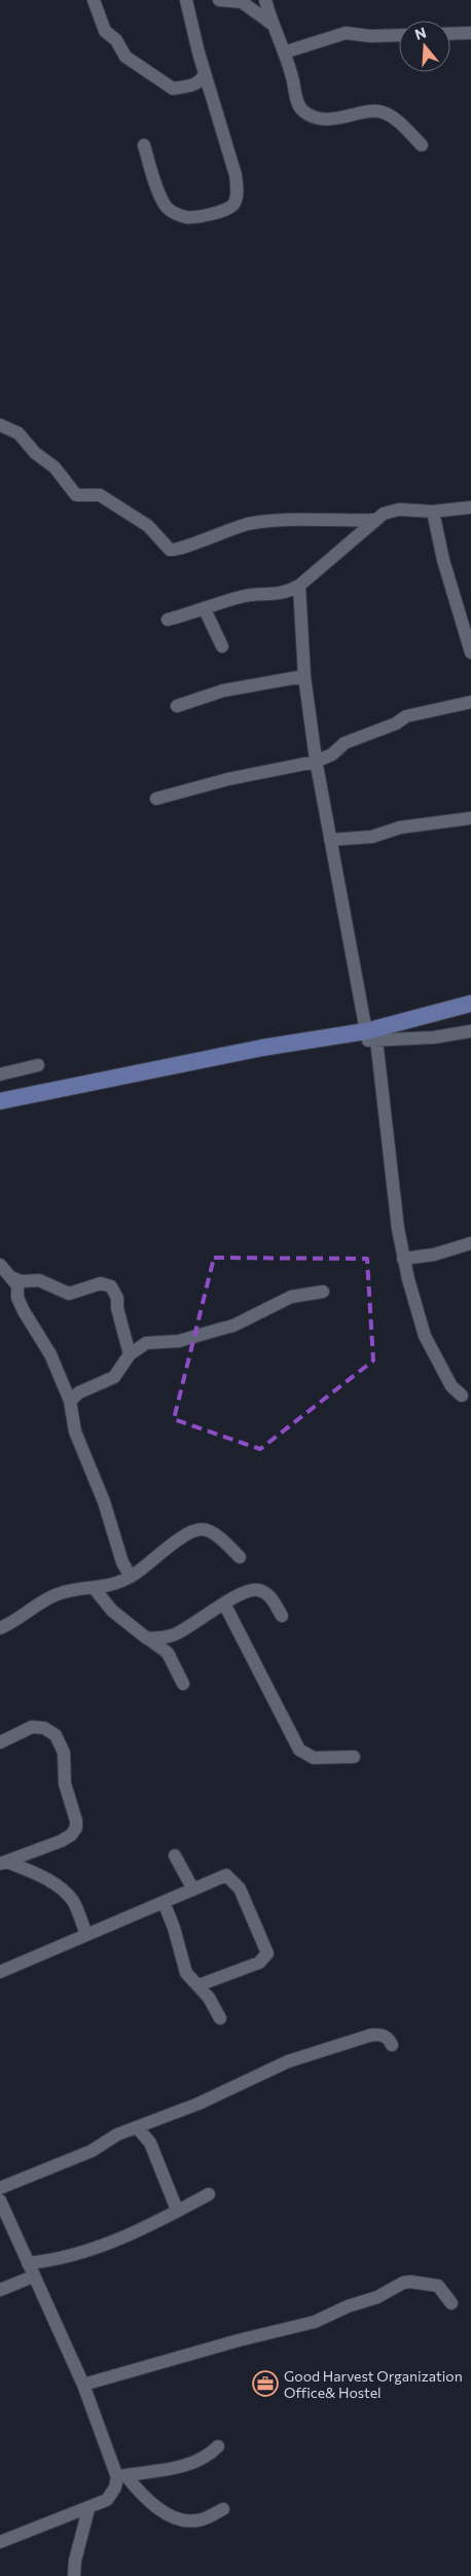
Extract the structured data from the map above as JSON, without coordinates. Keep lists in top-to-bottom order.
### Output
{
  "places": {
    "office": ["Good Harvest Organization Office& Hostel"]
  },
  "north": "top"
}
